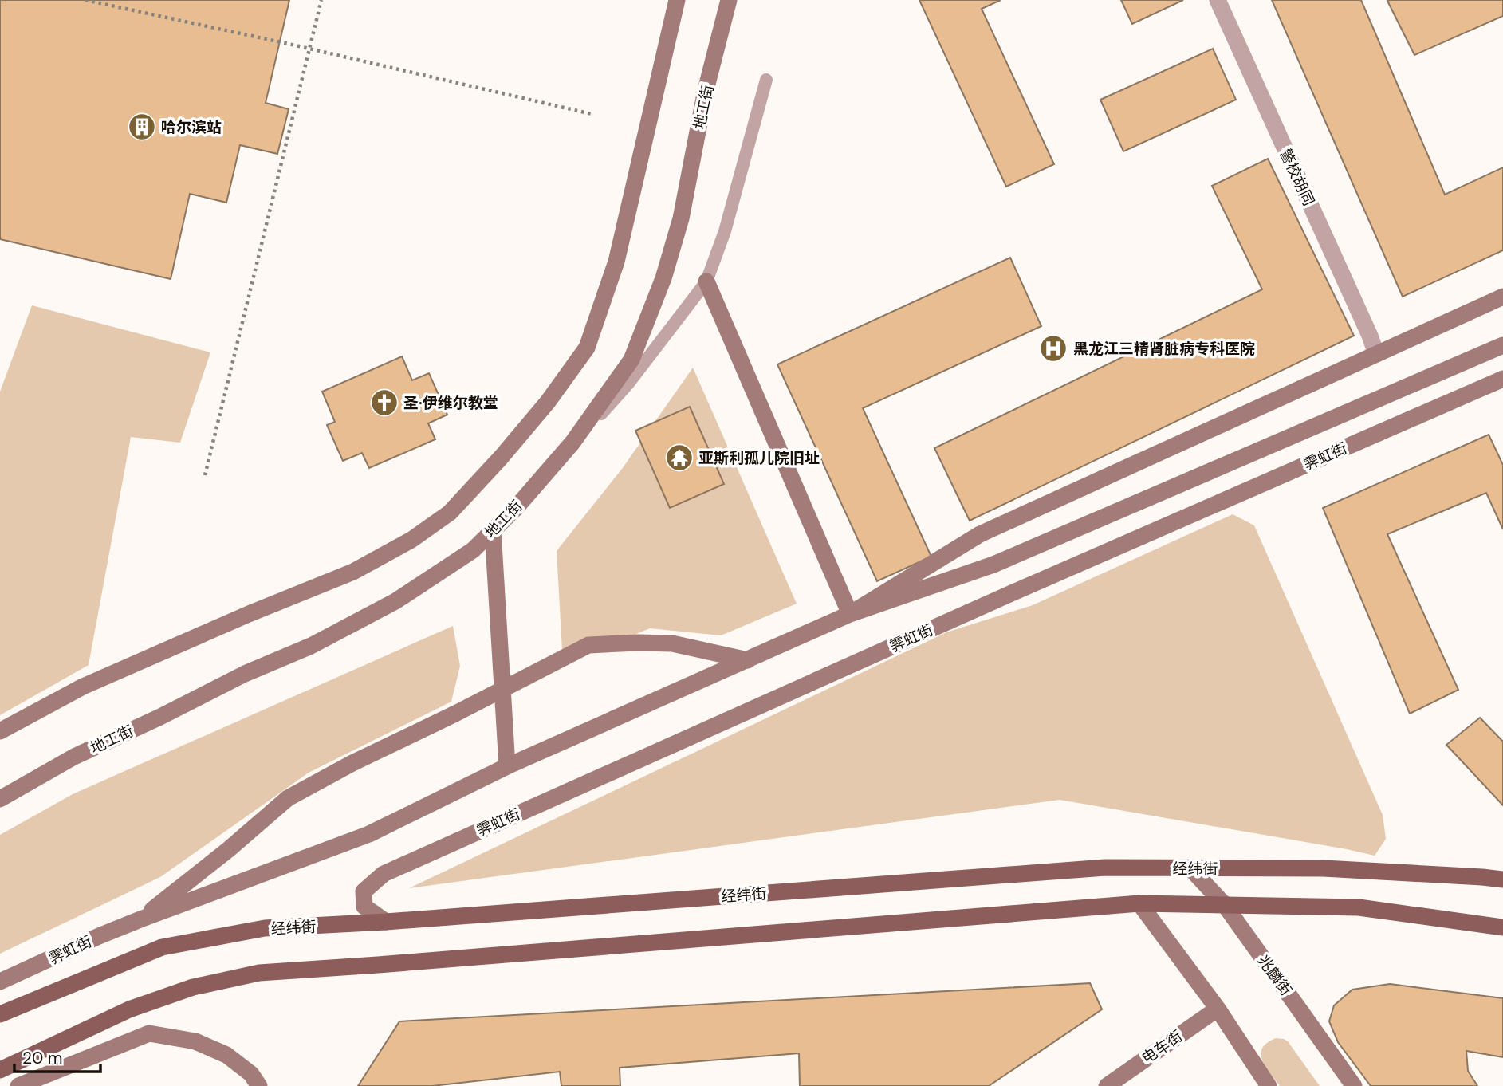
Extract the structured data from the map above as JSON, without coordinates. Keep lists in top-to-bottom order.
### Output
{
  "streets": {
    "main road": [
      "地工街",
      "霁虹街",
      "经纬街",
      "兆麟街",
      "电车街"
    ],
    "street": ["警校胡同"]
  },
  "crossings": [
    ["警校胡同", "霁虹街"],
    ["霁虹街", "经纬街"],
    ["经纬街", "兆麟街"]
  ],
  "places": {
    "building": ["哈尔滨站"],
    "hospital": ["黑龙江三精肾脏病专科医院"],
    "church": ["圣·伊维尔教堂"],
    "temple": ["亚斯利孤儿院旧址"]
  },
  "scale_bar": "20 m"
}
